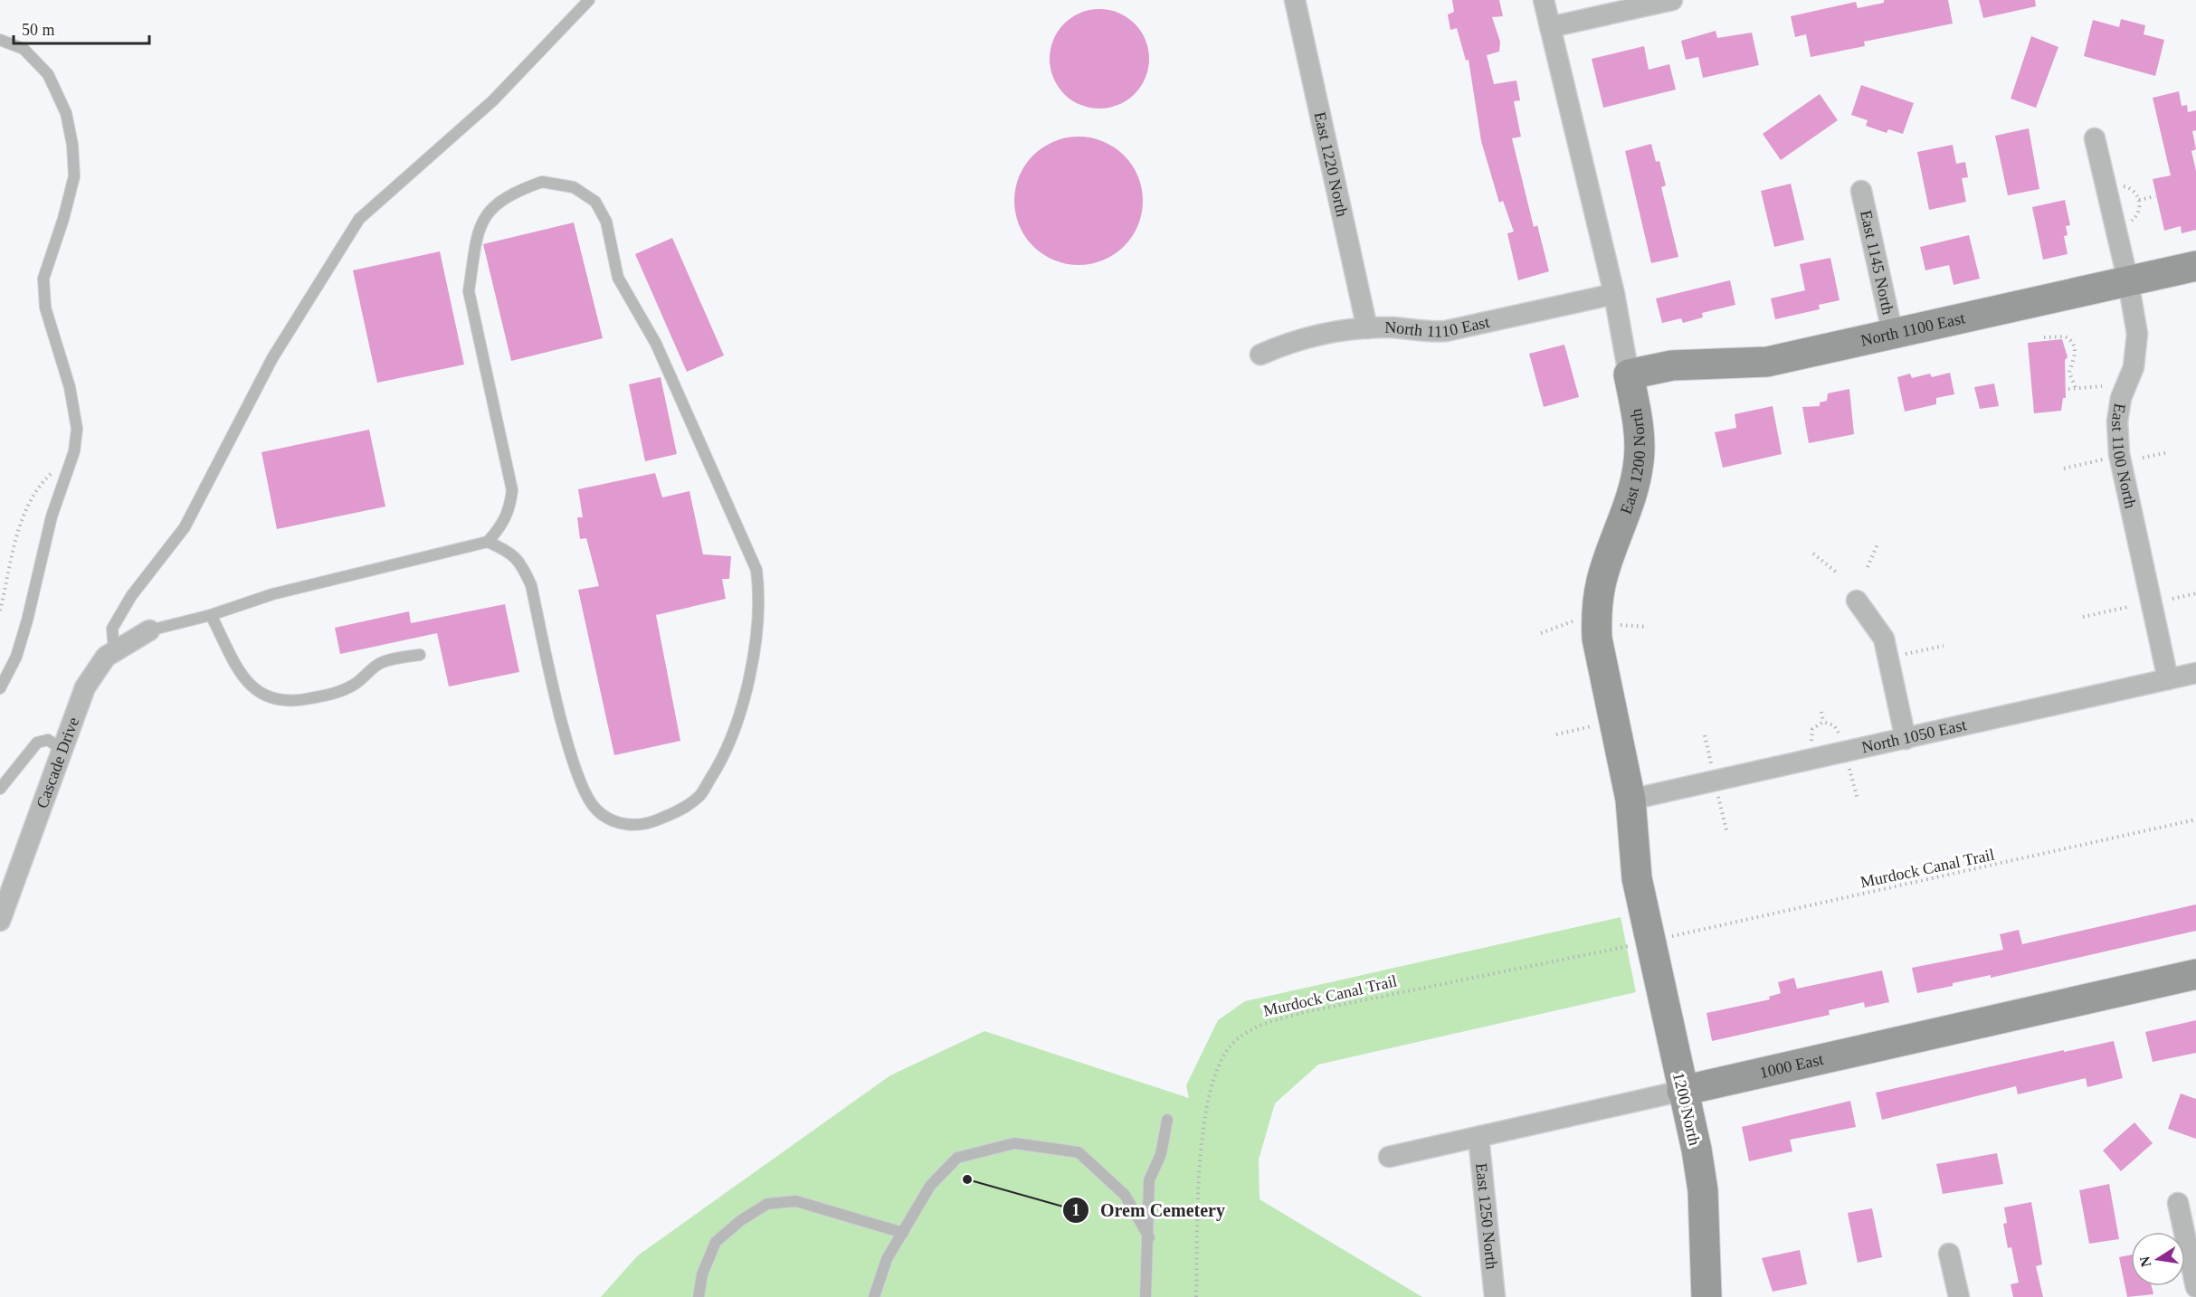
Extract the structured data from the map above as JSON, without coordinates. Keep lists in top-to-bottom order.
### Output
{
  "streets": {
    "street": [
      "East 1220 North",
      "East 1145 North",
      "North 1110 East",
      "North 1100 East",
      "East 1100 North",
      "East 1200 North",
      "North 1050 East",
      "Cascade Drive",
      "1000 East",
      "1200 North",
      "East 1250 North"
    ],
    "path": ["Murdock Canal Trail"]
  },
  "crossings": [
    ["East 1220 North", "North 1110 East"],
    ["East 1145 North", "North 1100 East"],
    ["North 1110 East", "East 1200 North"],
    ["North 1100 East", "East 1100 North"],
    ["North 1100 East", "East 1200 North"],
    ["East 1100 North", "North 1050 East"],
    ["East 1200 North", "North 1050 East"],
    ["East 1200 North", "Murdock Canal Trail"],
    ["East 1200 North", "1200 North"],
    ["Murdock Canal Trail", "1200 North"],
    ["1000 East", "1200 North"],
    ["1000 East", "East 1250 North"]
  ],
  "places": ["Orem Cemetery"],
  "scale_bar": "50 m",
  "north": "left"
}
